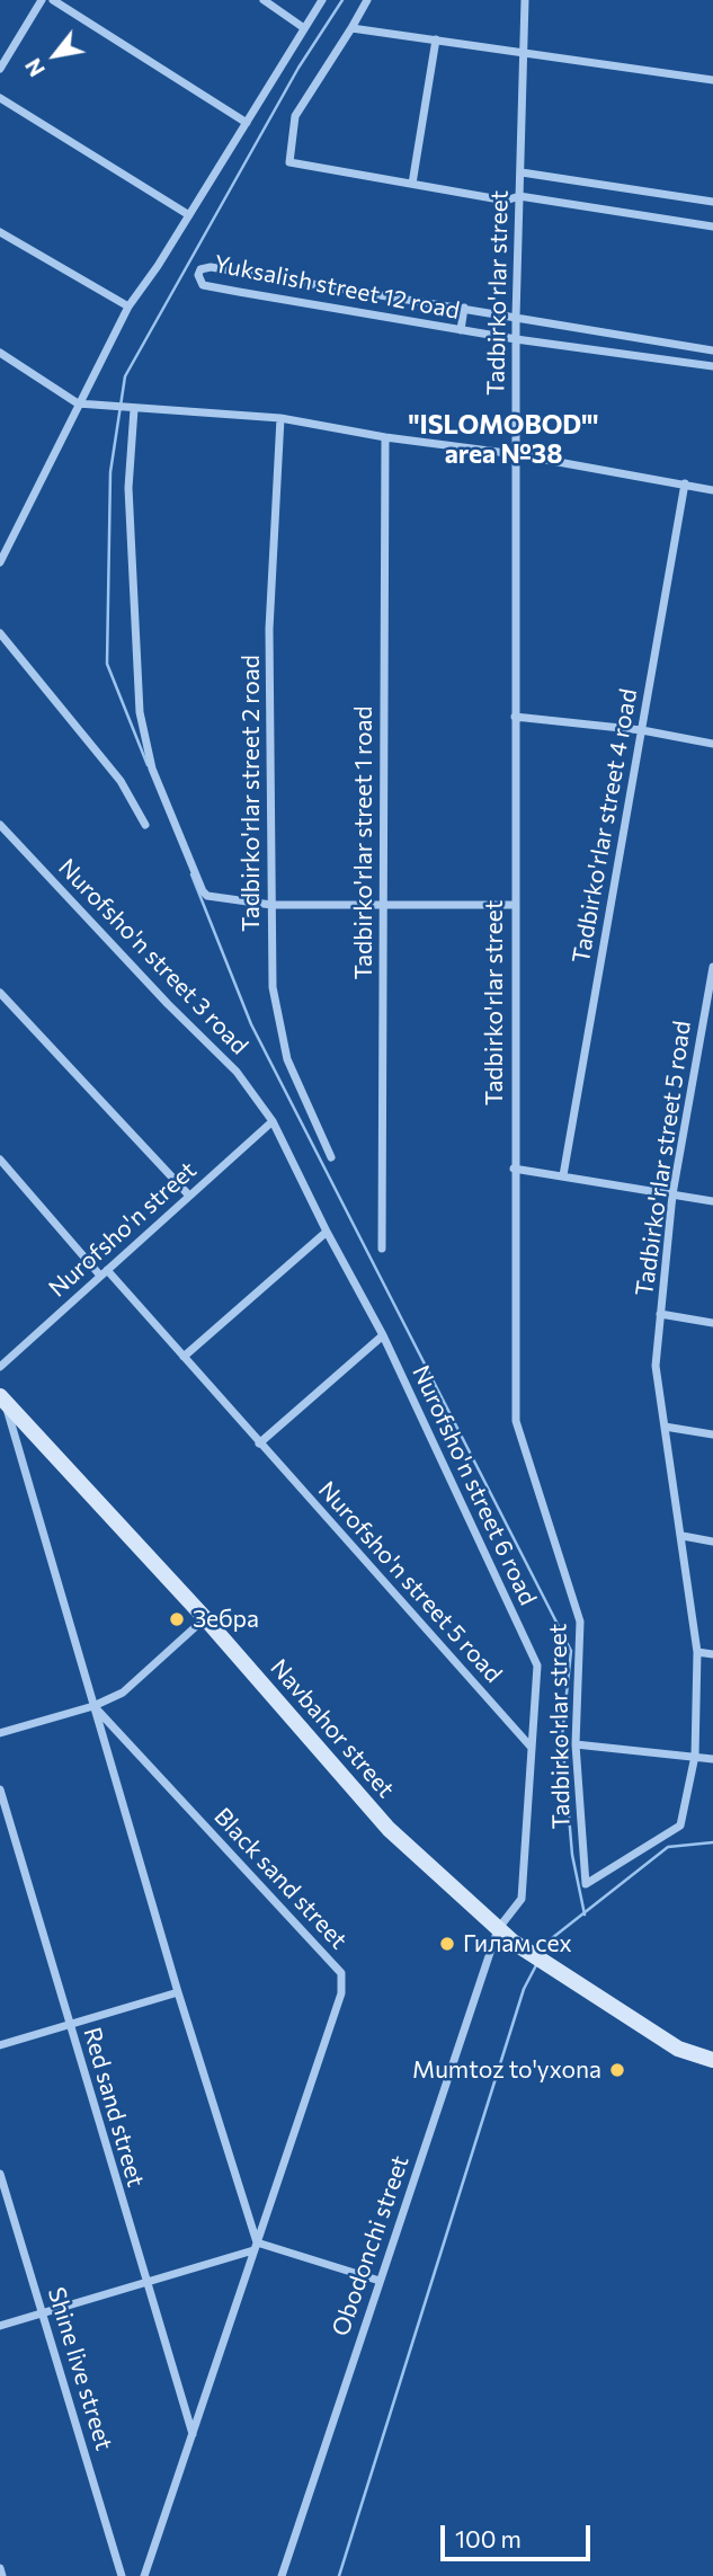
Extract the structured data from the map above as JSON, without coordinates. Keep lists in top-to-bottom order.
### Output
{
  "streets": {
    "main road": ["Navbahor street"],
    "street": [
      "Yuksalish street 12 road",
      "Tadbirko'rlar street",
      "Tadbirko'rlar street 2 road",
      "Tadbirko'rlar street 4 road",
      "Tadbirko'rlar street 1 road",
      "Nurofsho'n street 3 road",
      "Tadbirko'rlar street 5 road",
      "Nurofsho'n street",
      "Nurofsho'n street 6 road",
      "Nurofsho'n street 5 road",
      "Black sand street",
      "Red sand street",
      "Obodonchi street",
      "Shine live street"
    ]
  },
  "crossings": [
    ["Yuksalish street 12 road", "Tadbirko'rlar street"],
    ["Tadbirko'rlar street", "Tadbirko'rlar street 5 road"],
    ["Nurofsho'n street 3 road", "Nurofsho'n street"],
    ["Nurofsho'n street 3 road", "Nurofsho'n street 6 road"],
    ["Nurofsho'n street", "Nurofsho'n street 6 road"],
    ["Nurofsho'n street", "Nurofsho'n street 5 road"],
    ["Nurofsho'n street 6 road", "Nurofsho'n street 5 road"],
    ["Nurofsho'n street 6 road", "Navbahor street"],
    ["Nurofsho'n street 6 road", "Obodonchi street"],
    ["Navbahor street", "Black sand street"],
    ["Navbahor street", "Obodonchi street"],
    ["Black sand street", "Red sand street"]
  ],
  "districts": ["\"ISLOMOBOD\"' area №38"],
  "places": ["Зебра", "Гилам сех", "Mumtoz to'yxona"],
  "scale_bar": "100 m",
  "north": "bottom left"
}
